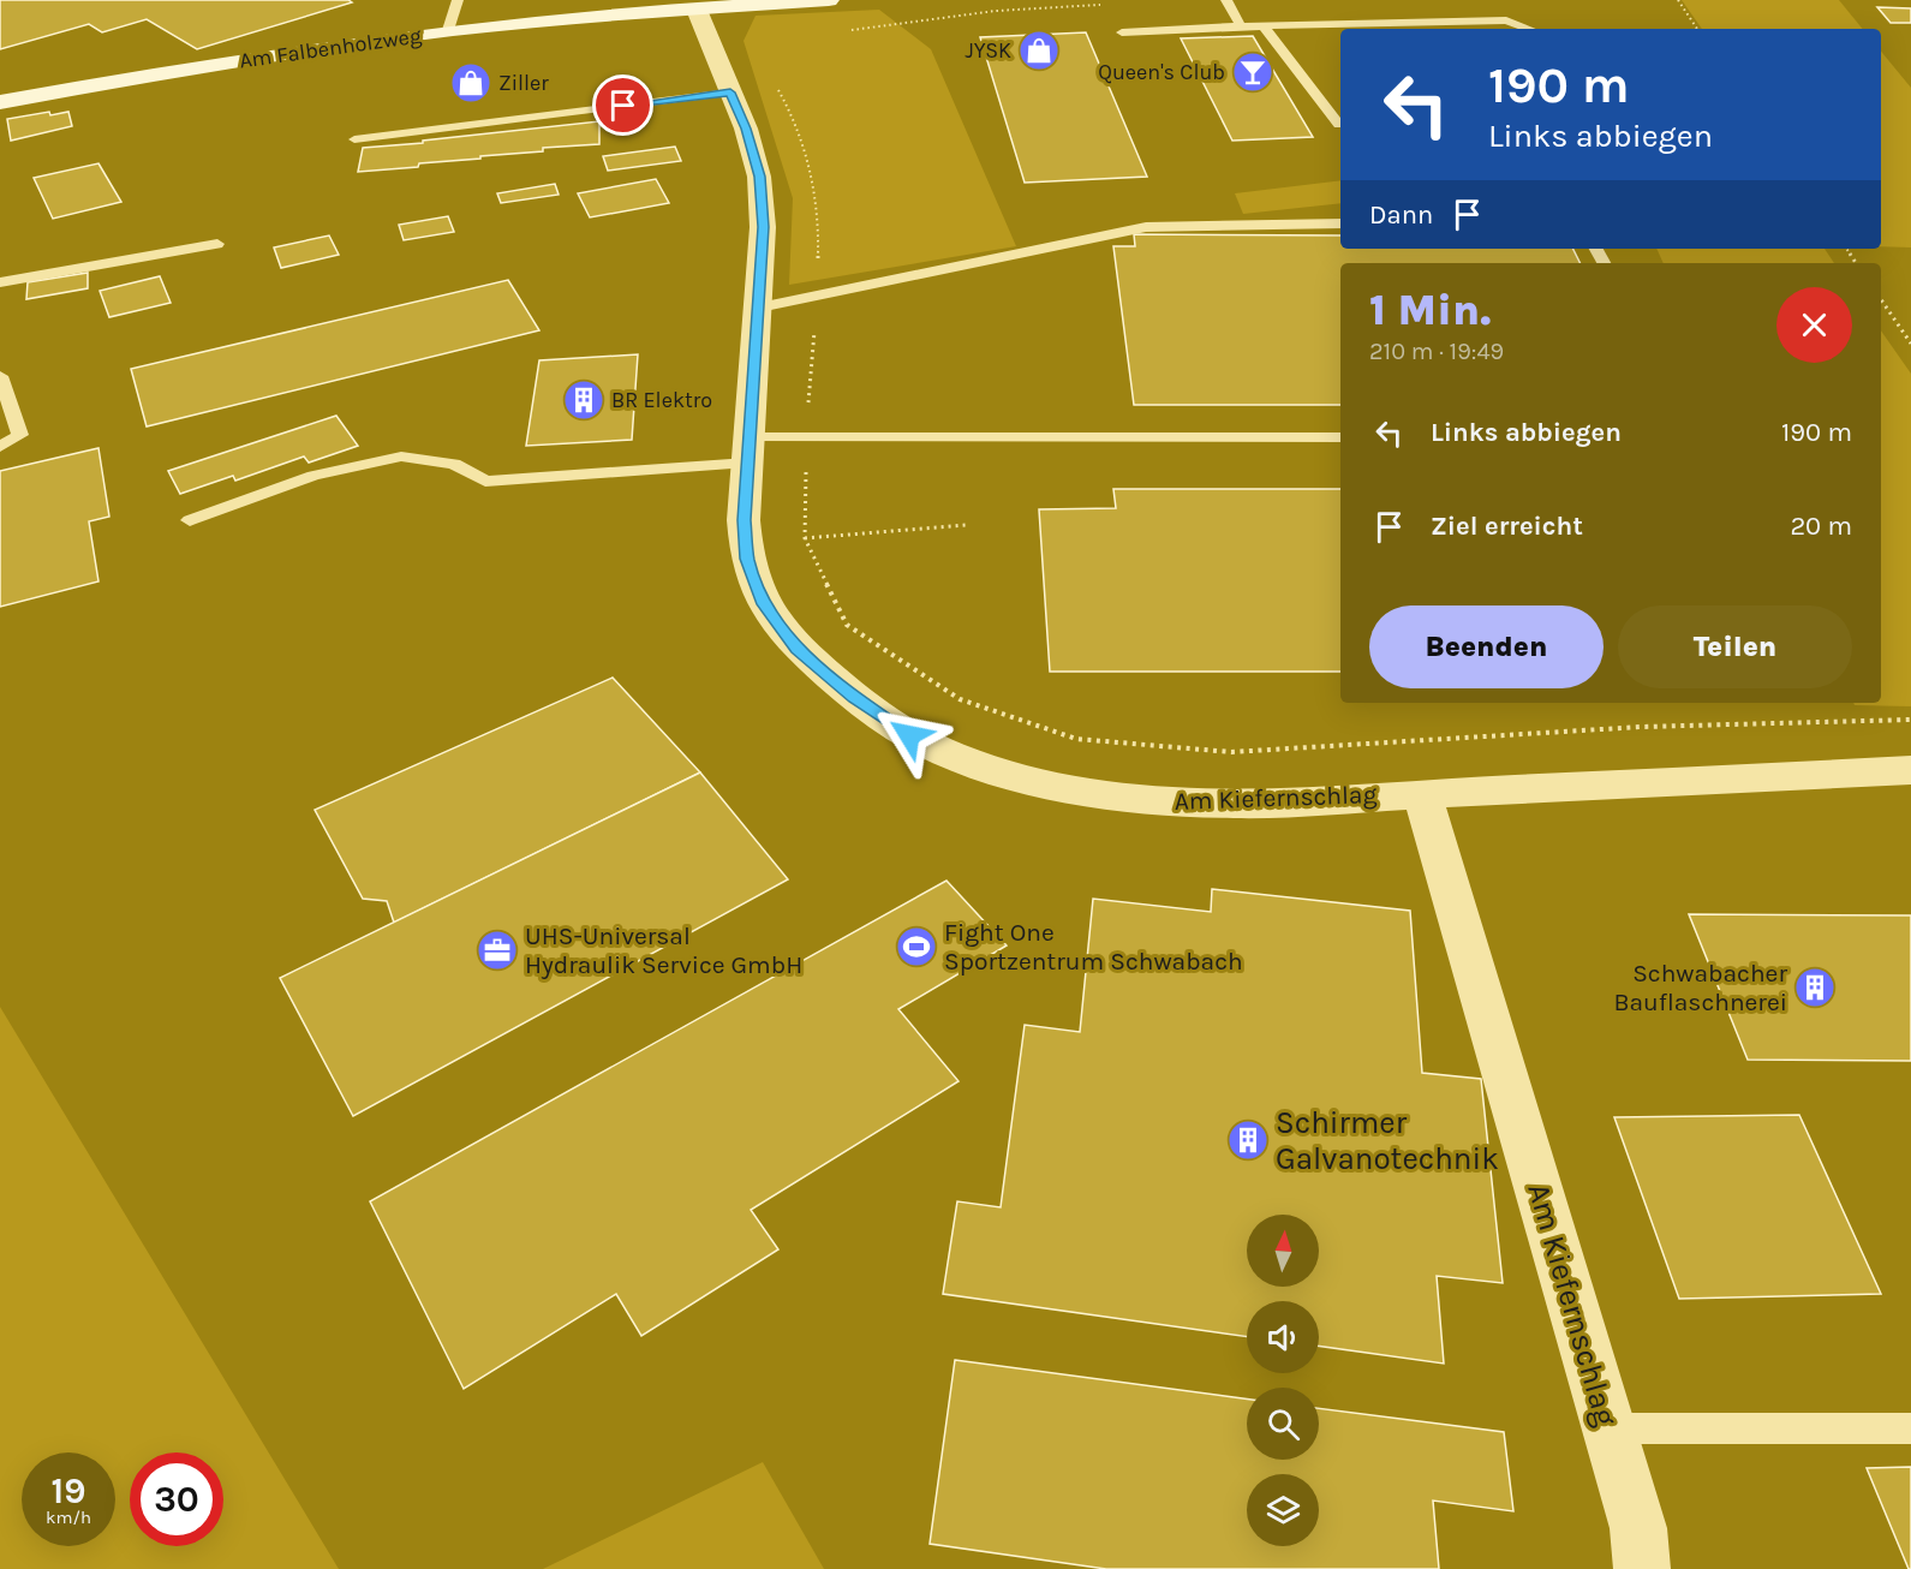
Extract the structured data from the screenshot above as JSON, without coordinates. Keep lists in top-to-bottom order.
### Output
{
  "streets": {
    "street": ["Am Falbenholzweg", "Am Kiefernschlag"]
  },
  "crossings": [
    ["Am Falbenholzweg", "Am Kiefernschlag"]
  ],
  "places": {
    "shop": ["JYSK", "Ziller"],
    "bar": ["Queen's Club"],
    "building": ["BR Elektro", "Schwabacher Bauflaschnerei", "Schirmer Galvanotechnik"],
    "sports": ["Fight One Sportzentrum Schwabach"],
    "office": ["UHS-Universal Hydraulik Service GmbH"]
  },
  "north": "top",
  "page": {
    "turn": ["190 m", "Links abbiegen"],
    "then": "Dann",
    "heading": ["1 Min.", "210 m · 19:49"],
    "list": [
      {
        "name": "Links abbiegen",
        "value": "190 m"
      },
      {
        "name": "Ziel erreicht",
        "value": "20 m"
      }
    ],
    "buttons": ["Beenden", "Teilen"],
    "speed": "19 km/h",
    "limit": "30"
  }
}
